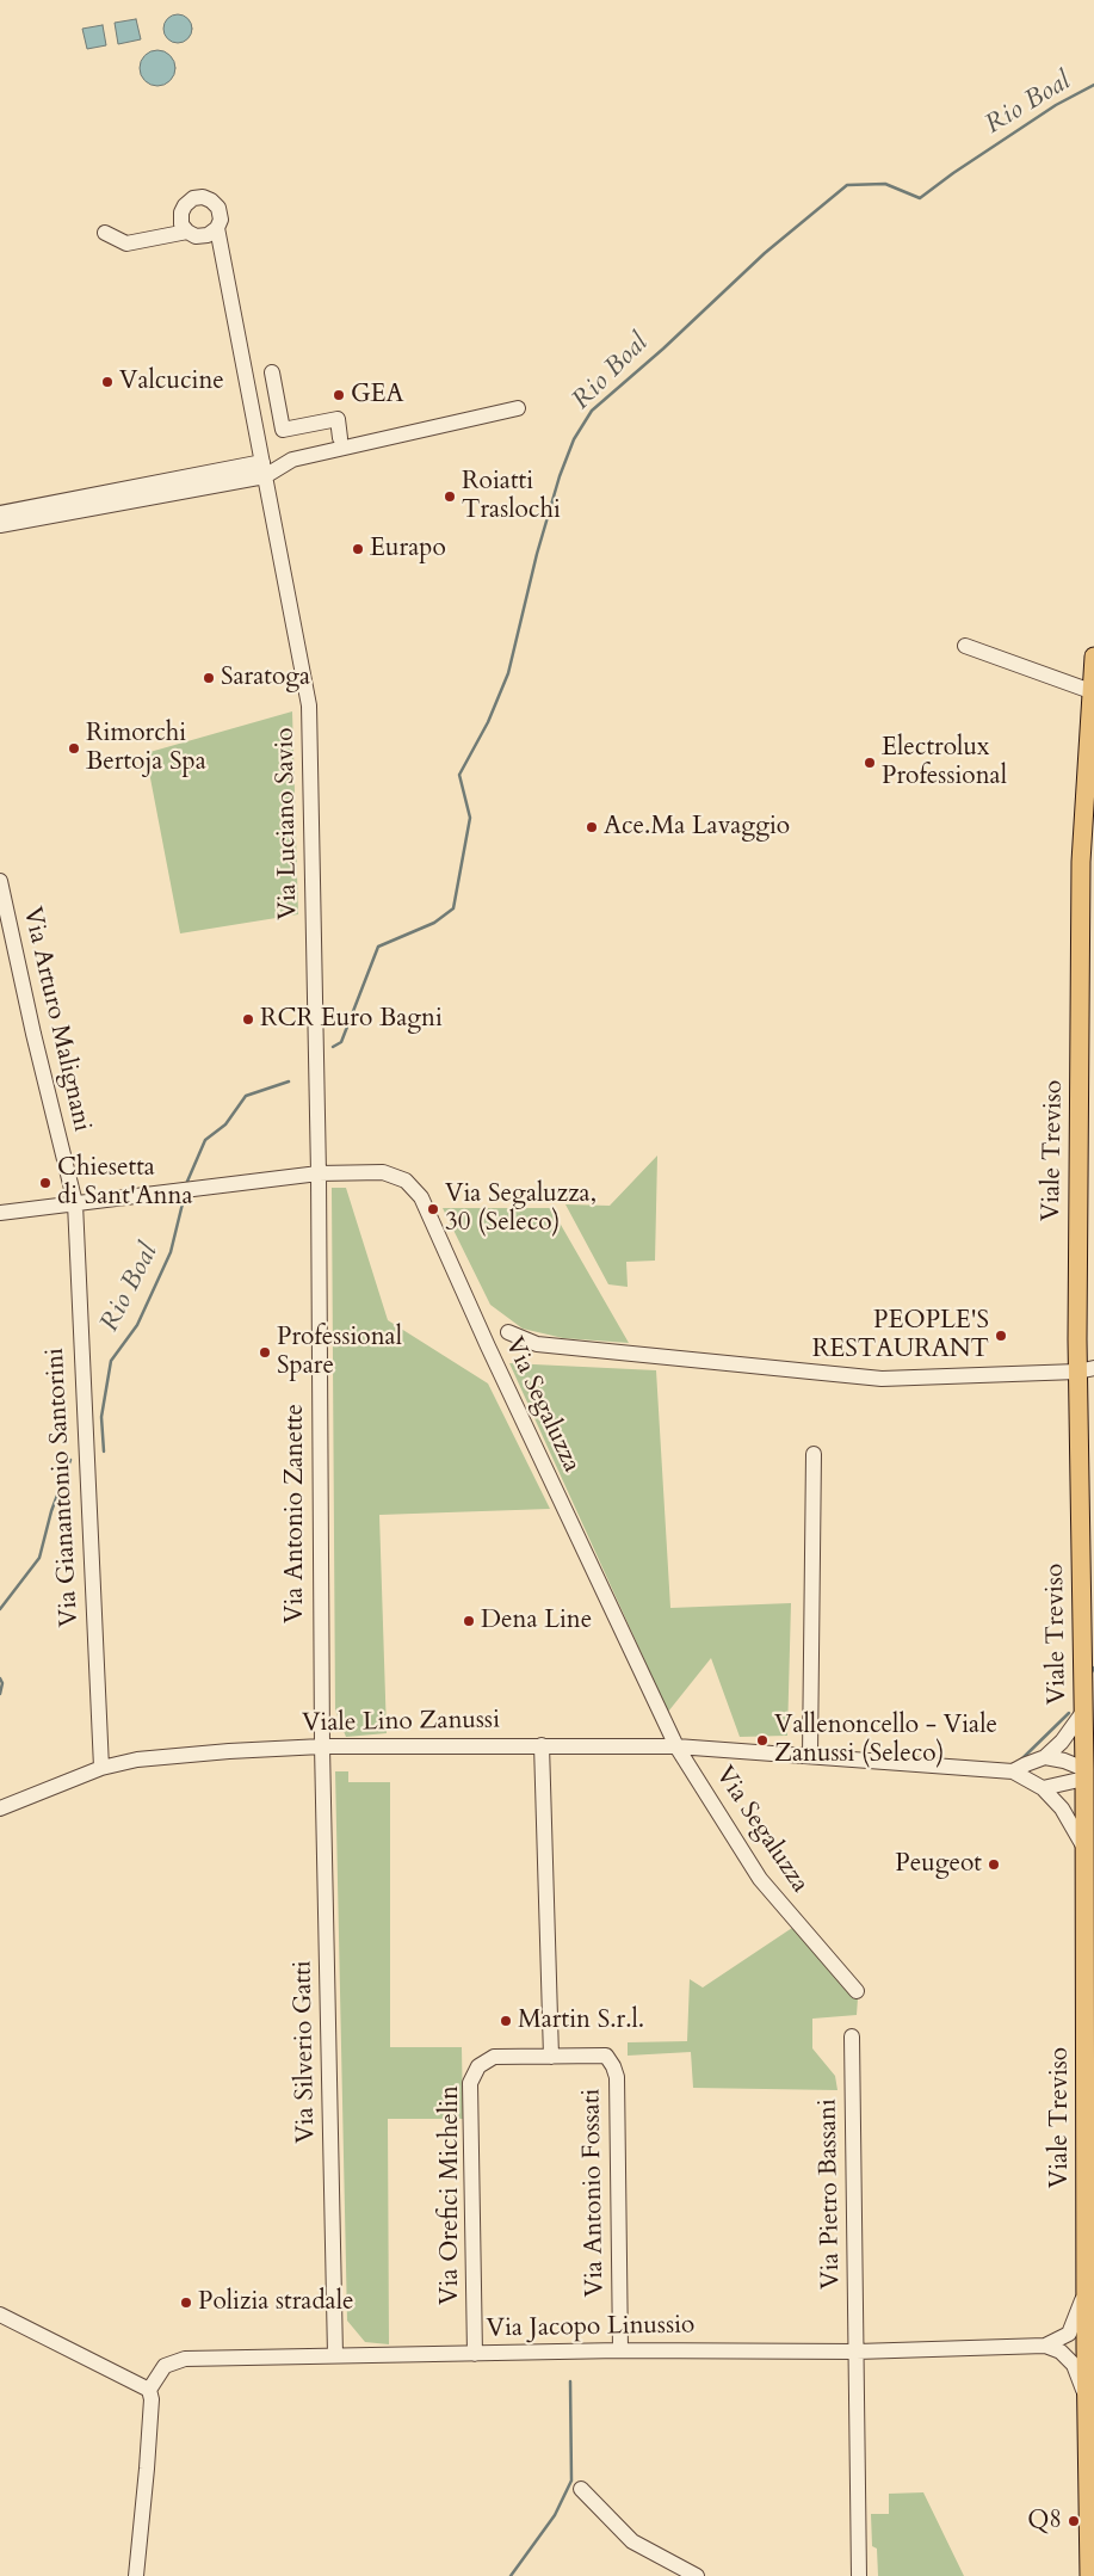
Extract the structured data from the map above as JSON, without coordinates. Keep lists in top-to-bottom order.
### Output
{
  "streets": {
    "main road": ["Viale Treviso"],
    "street": [
      "Via Luciano Savio",
      "Via Arturo Malignani",
      "Via Segaluzza",
      "Via Gianantonio Santorini",
      "Via Antonio Zanette",
      "Viale Lino Zanussi",
      "Via Silverio Gatti",
      "Via Antonio Fossati",
      "Via Pietro Bassani",
      "Via Orefici Michelin",
      "Via Jacopo Linussio"
    ]
  },
  "crossings": [
    ["Via Luciano Savio", "Via Segaluzza"],
    ["Via Luciano Savio", "Via Antonio Zanette"],
    ["Via Arturo Malignani", "Via Segaluzza"],
    ["Via Arturo Malignani", "Via Gianantonio Santorini"],
    ["Viale Treviso", "Viale Lino Zanussi"],
    ["Via Segaluzza", "Via Gianantonio Santorini"],
    ["Via Segaluzza", "Via Antonio Zanette"],
    ["Via Segaluzza", "Viale Lino Zanussi"],
    ["Via Gianantonio Santorini", "Viale Lino Zanussi"],
    ["Via Antonio Zanette", "Viale Lino Zanussi"],
    ["Via Antonio Zanette", "Via Silverio Gatti"],
    ["Viale Lino Zanussi", "Via Silverio Gatti"],
    ["Via Silverio Gatti", "Via Jacopo Linussio"],
    ["Via Antonio Fossati", "Via Orefici Michelin"],
    ["Via Antonio Fossati", "Via Jacopo Linussio"],
    ["Via Pietro Bassani", "Via Jacopo Linussio"],
    ["Via Orefici Michelin", "Via Jacopo Linussio"]
  ],
  "water": ["Rio Boal"],
  "places": [
    "Valcucine",
    "GEA",
    "Roiatti Traslochi",
    "Eurapo",
    "Saratoga",
    "Rimorchi Bertoja Spa",
    "Electrolux Professional",
    "Ace.Ma Lavaggio",
    "RCR Euro Bagni",
    "Chiesetta di Sant'Anna",
    "Via Segaluzza, 30 (Seleco)",
    "PEOPLE'S RESTAURANT",
    "Professional Spare",
    "Dena Line",
    "Vallenoncello - Viale Zanussi (Seleco)",
    "Peugeot",
    "Martin S.r.l.",
    "Polizia stradale",
    "Q8"
  ]
}
